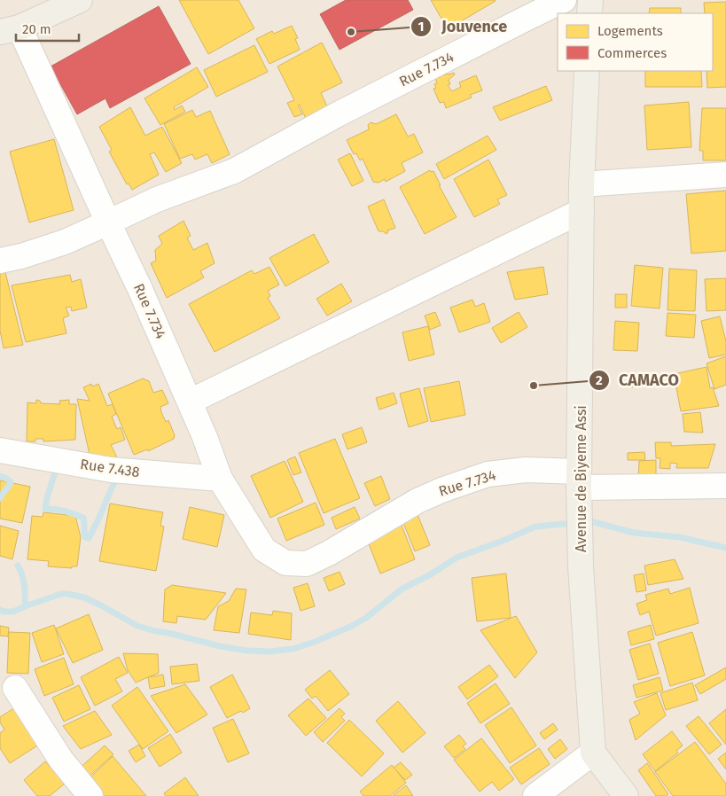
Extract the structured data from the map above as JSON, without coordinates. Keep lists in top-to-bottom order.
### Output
{
  "streets": {
    "main road": ["Avenue de Biyeme Assi"],
    "street": ["Rue 7.734", "Rue 7.438"]
  },
  "crossings": [
    ["Rue 7.734", "Rue 7.438"],
    ["Rue 7.734", "Avenue de Biyeme Assi"]
  ],
  "places": ["Jouvence", "CAMACO"],
  "legend": ["Logements", "Commerces"],
  "scale_bar": "20 m"
}
